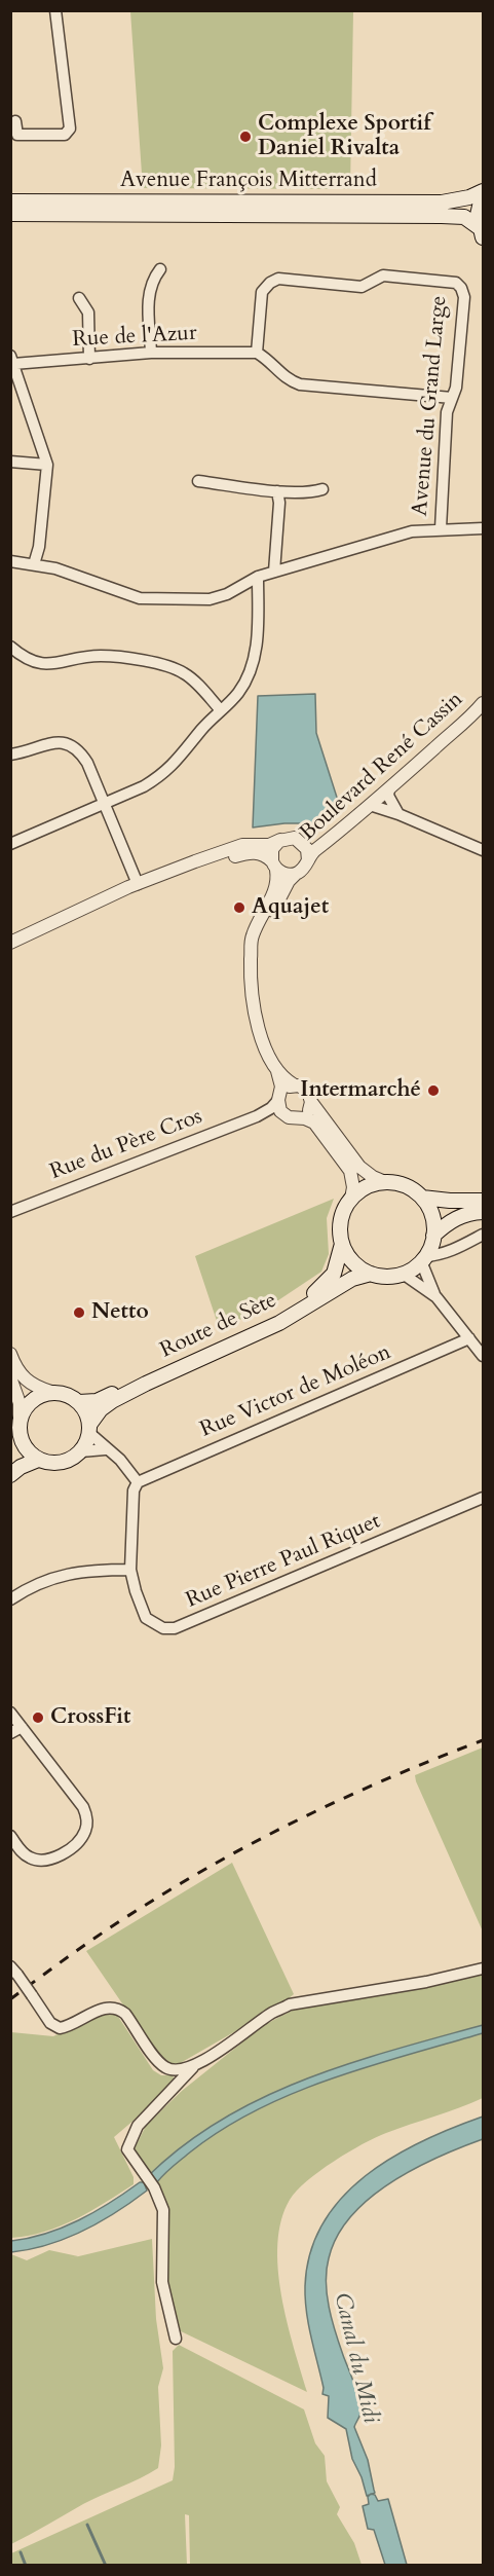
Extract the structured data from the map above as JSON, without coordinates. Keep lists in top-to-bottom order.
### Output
{
  "streets": {
    "main road": ["Avenue François Mitterrand", "Route de Sète"],
    "street": [
      "Rue de l'Azur",
      "Avenue du Grand Large",
      "Boulevard René Cassin",
      "Rue du Père Cros",
      "Rue Victor de Moléon",
      "Rue Pierre Paul Riquet"
    ]
  },
  "crossings": [
    ["Rue de l'Azur", "Avenue du Grand Large"],
    ["Boulevard René Cassin", "Rue du Père Cros"]
  ],
  "water": ["Canal du Midi"],
  "places": [
    "Complexe Sportif Daniel Rivalta",
    "Aquajet",
    "Intermarché",
    "Netto",
    "CrossFit"
  ]
}
